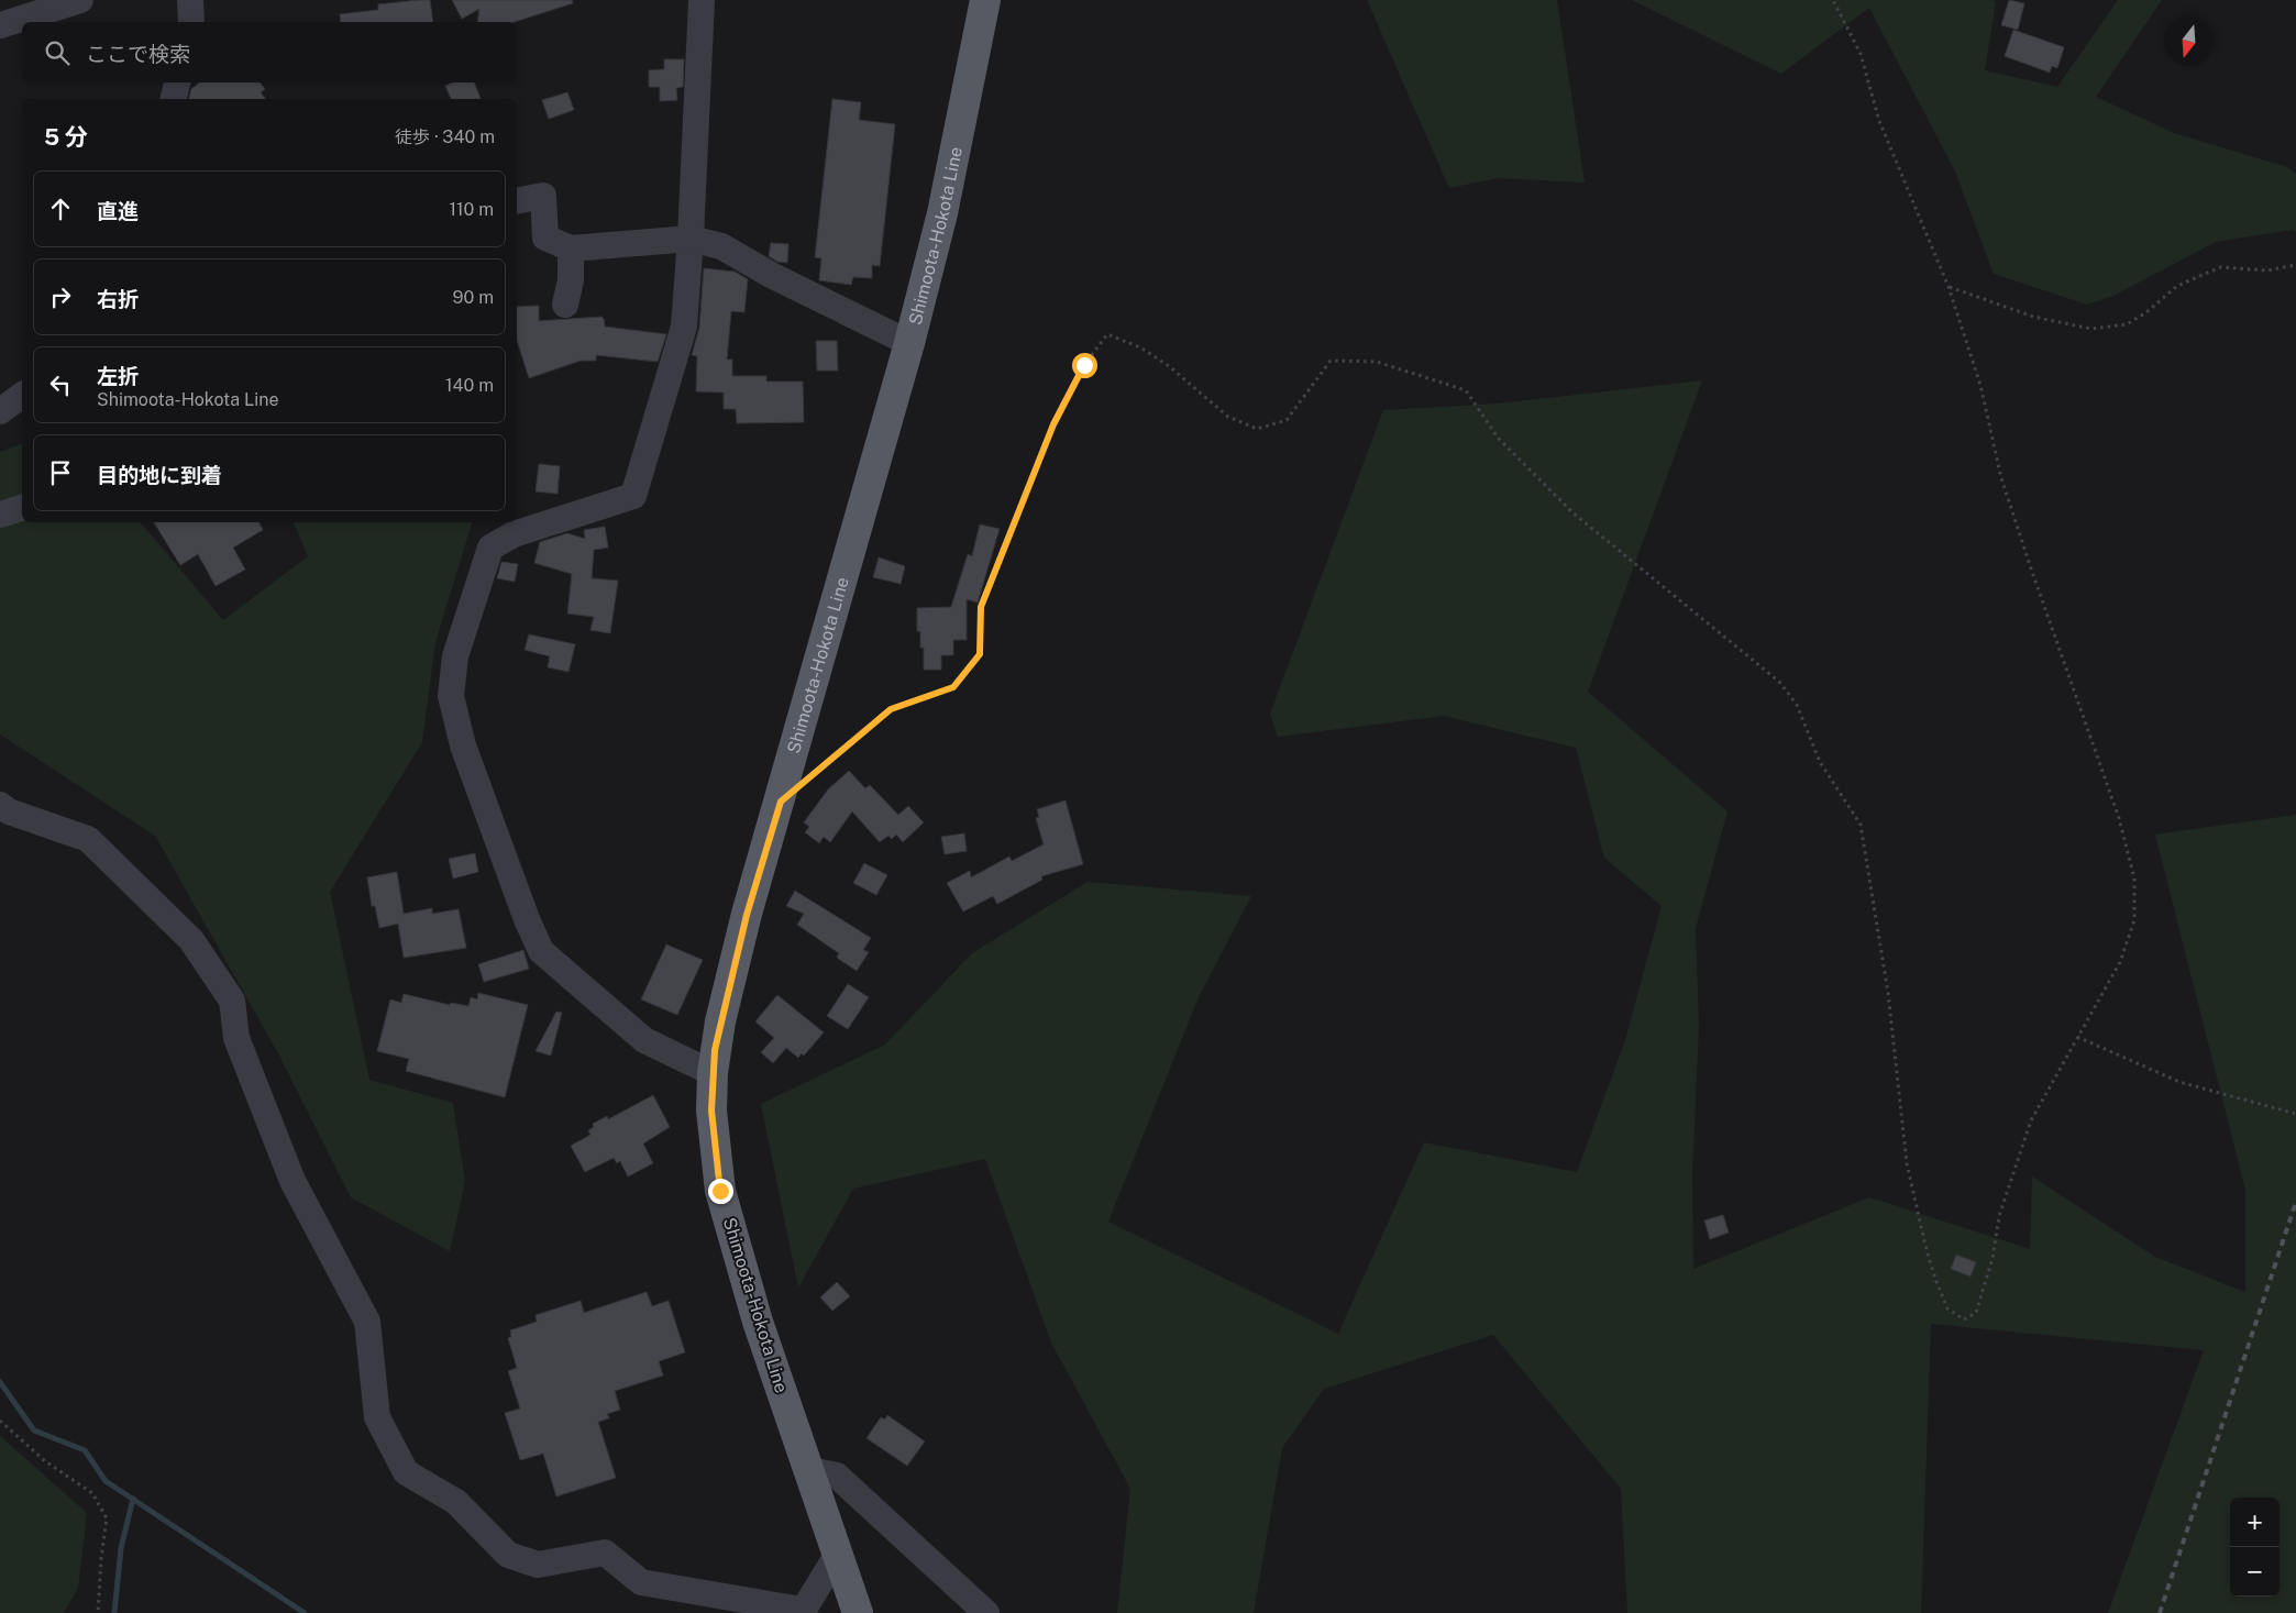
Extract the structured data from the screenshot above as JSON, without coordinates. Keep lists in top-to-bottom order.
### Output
{
  "streets": {
    "main road": ["Shimoota-Hokota Line"]
  },
  "north": "bottom",
  "page": {
    "search": "ここで検索",
    "heading": ["5 分", "徒歩 · 340 m"],
    "list": [
      ["直進", "110 m"],
      ["右折", "90 m"],
      ["左折", "Shimoota-Hokota Line", "140 m"],
      "目的地に到着"
    ],
    "map_buttons": ["+", "−"]
  }
}
